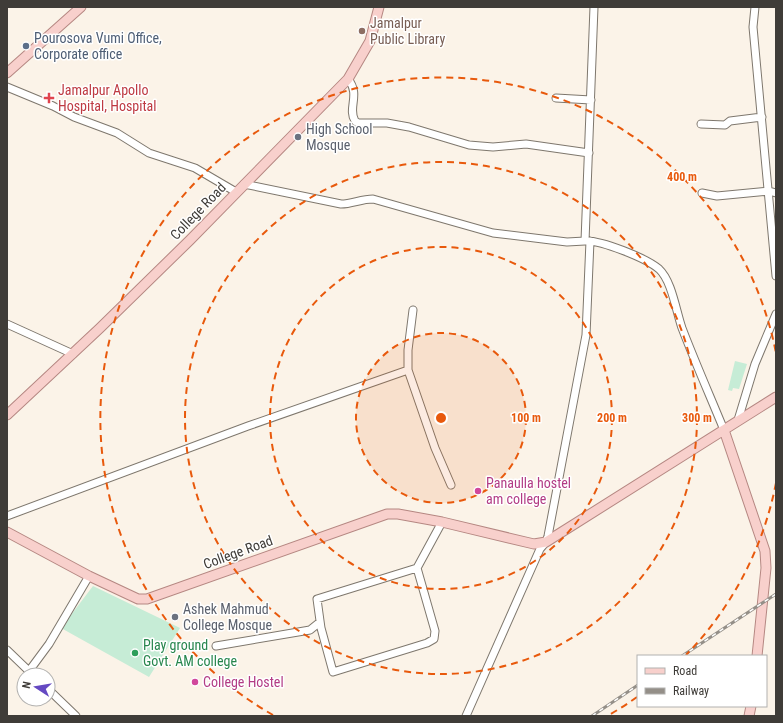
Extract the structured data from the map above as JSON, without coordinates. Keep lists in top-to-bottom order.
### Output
{
  "streets": {
    "main road": ["College Road"]
  },
  "places": {
    "other": [
      "Jamalpur Public Library",
      "Pourosova Vumi Office, Corporate office",
      "High School Mosque",
      "Panaulla hostel am college",
      "Ashek Mahmud College Mosque",
      "Play ground Govt. AM college",
      "College Hostel"
    ],
    "health": ["Jamalpur Apollo Hospital, Hospital"]
  },
  "legend": ["Road", "Railway"],
  "north": "left",
  "rings": [
    "400 m",
    "100 m",
    "200 m",
    "300 m"
  ]
}
